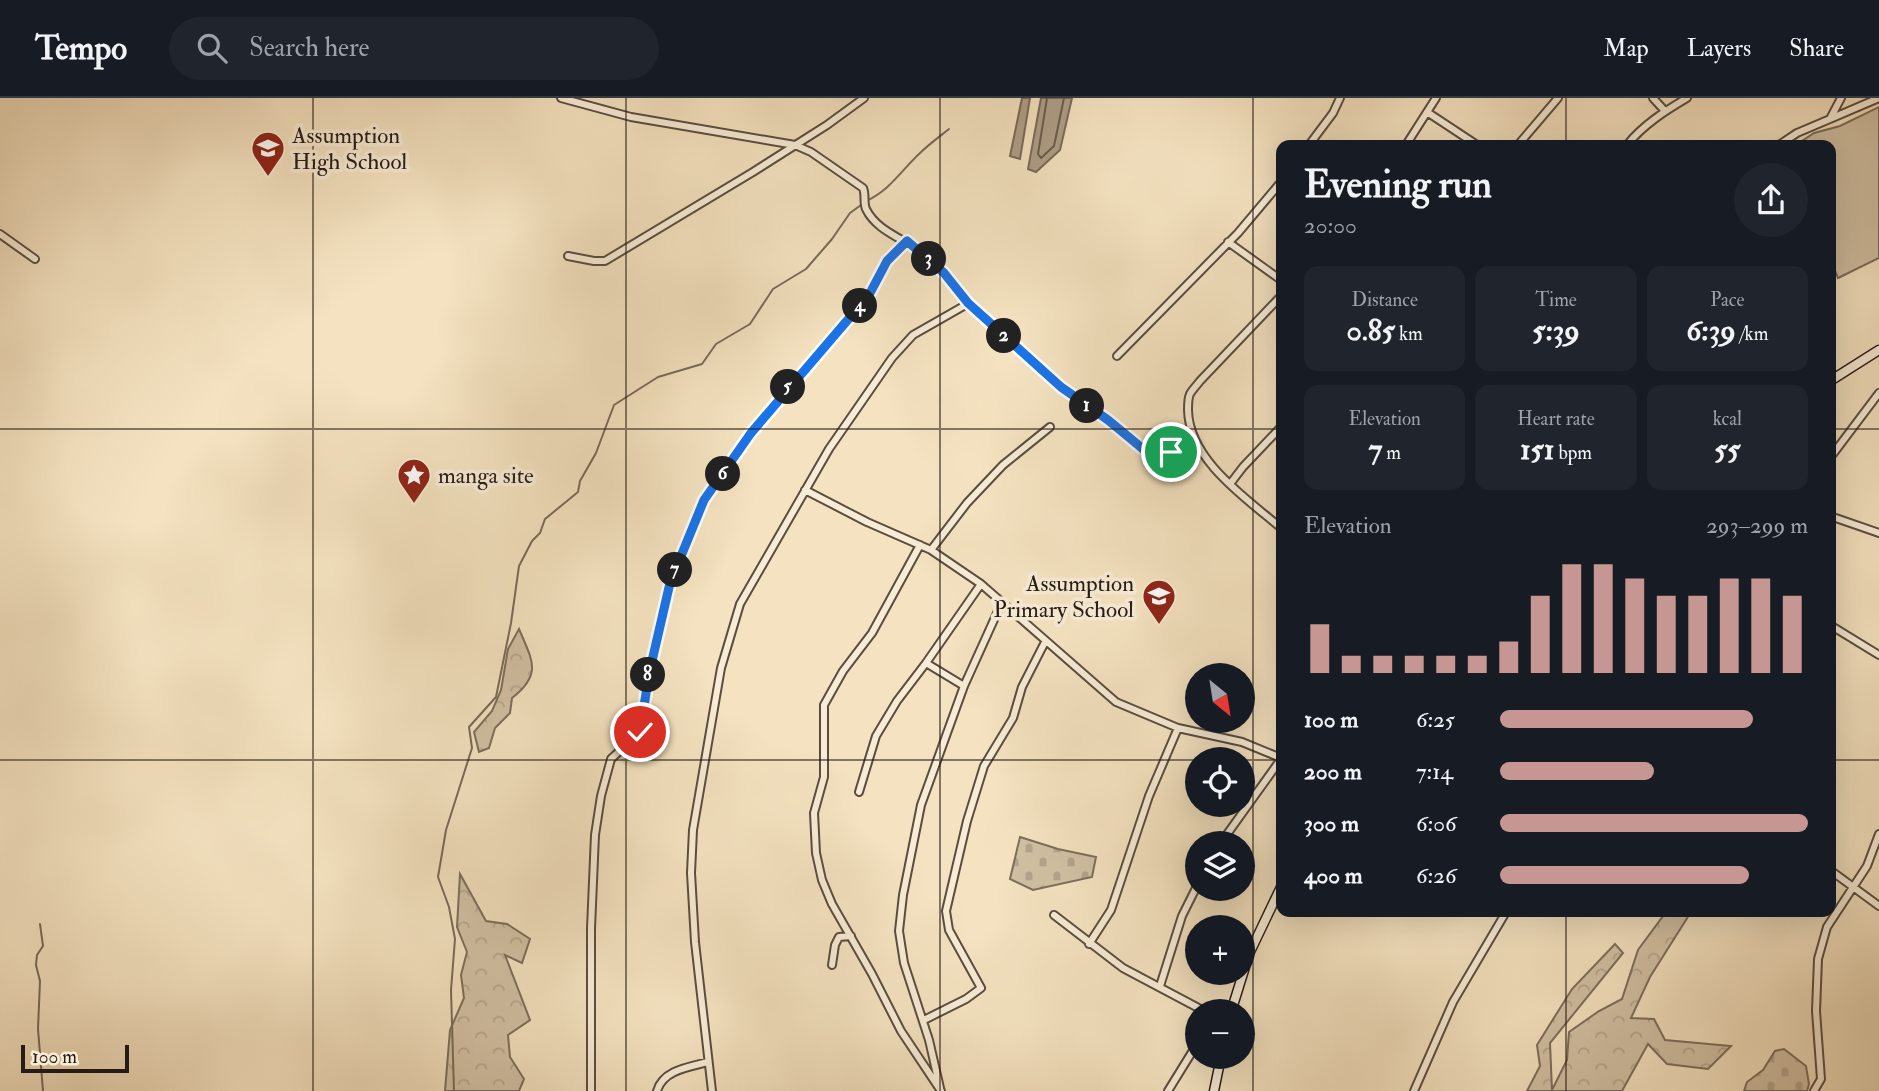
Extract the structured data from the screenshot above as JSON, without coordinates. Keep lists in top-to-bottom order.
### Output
{
  "places": {
    "school or university": ["Assumption High School", "Assumption Primary School"],
    "place": ["manga site"]
  },
  "scale_bar": "100 m",
  "north": "bottom right",
  "page": {
    "header": "Tempo",
    "search": "Search here",
    "nav": ["Map", "Layers", "Share"],
    "heading": ["Evening run", "20:00"],
    "pins": [
      "3",
      "4",
      "2",
      "5",
      "1",
      "6",
      "7",
      "8"
    ],
    "stats": [
      ["Distance", "0.85 km"],
      ["Time", "5:39"],
      ["Pace", "6:39 /km"],
      ["Elevation", "7 m"],
      ["Heart rate", "151 bpm"],
      ["kcal", "55"]
    ],
    "chart": ["Elevation", "293–299 m"],
    "map_buttons": ["+", "−"],
    "list": [
      {
        "name": "100 m",
        "note": "6:25"
      },
      {
        "name": "200 m",
        "note": "7:14"
      },
      {
        "name": "300 m",
        "note": "6:06"
      },
      {
        "name": "400 m",
        "note": "6:26"
      }
    ],
    "scale": "100 m"
  }
}
